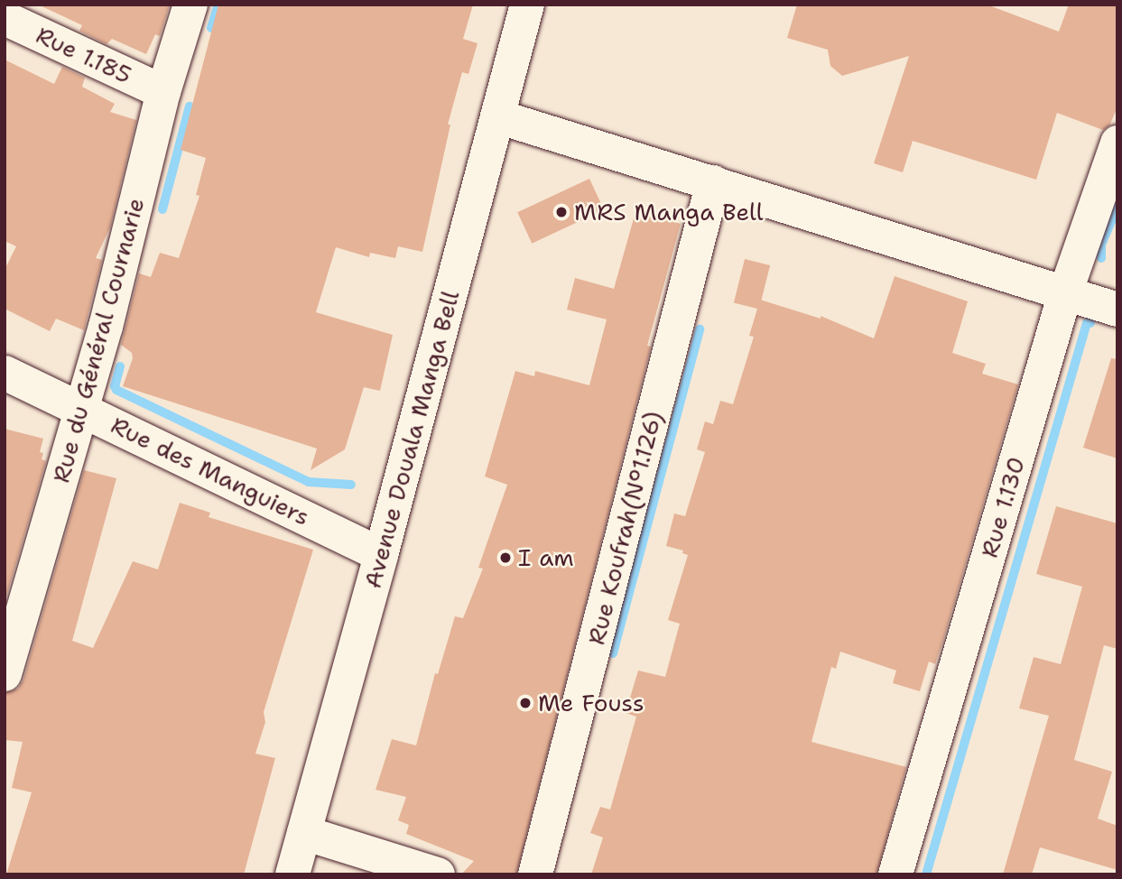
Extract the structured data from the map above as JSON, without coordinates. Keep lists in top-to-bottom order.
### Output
{
  "streets": {
    "street": [
      "Rue 1.185",
      "Rue du Général Cournarie",
      "Avenue Douala Manga Bell",
      "Rue des Manguiers",
      "Rue 1.130",
      "Rue Koufrah(N°1.126)"
    ]
  },
  "crossings": [
    ["Rue 1.185", "Rue du Général Cournarie"],
    ["Rue du Général Cournarie", "Rue des Manguiers"],
    ["Avenue Douala Manga Bell", "Rue des Manguiers"]
  ],
  "places": ["MRS Manga Bell", "I am", "Me Fouss"]
}
